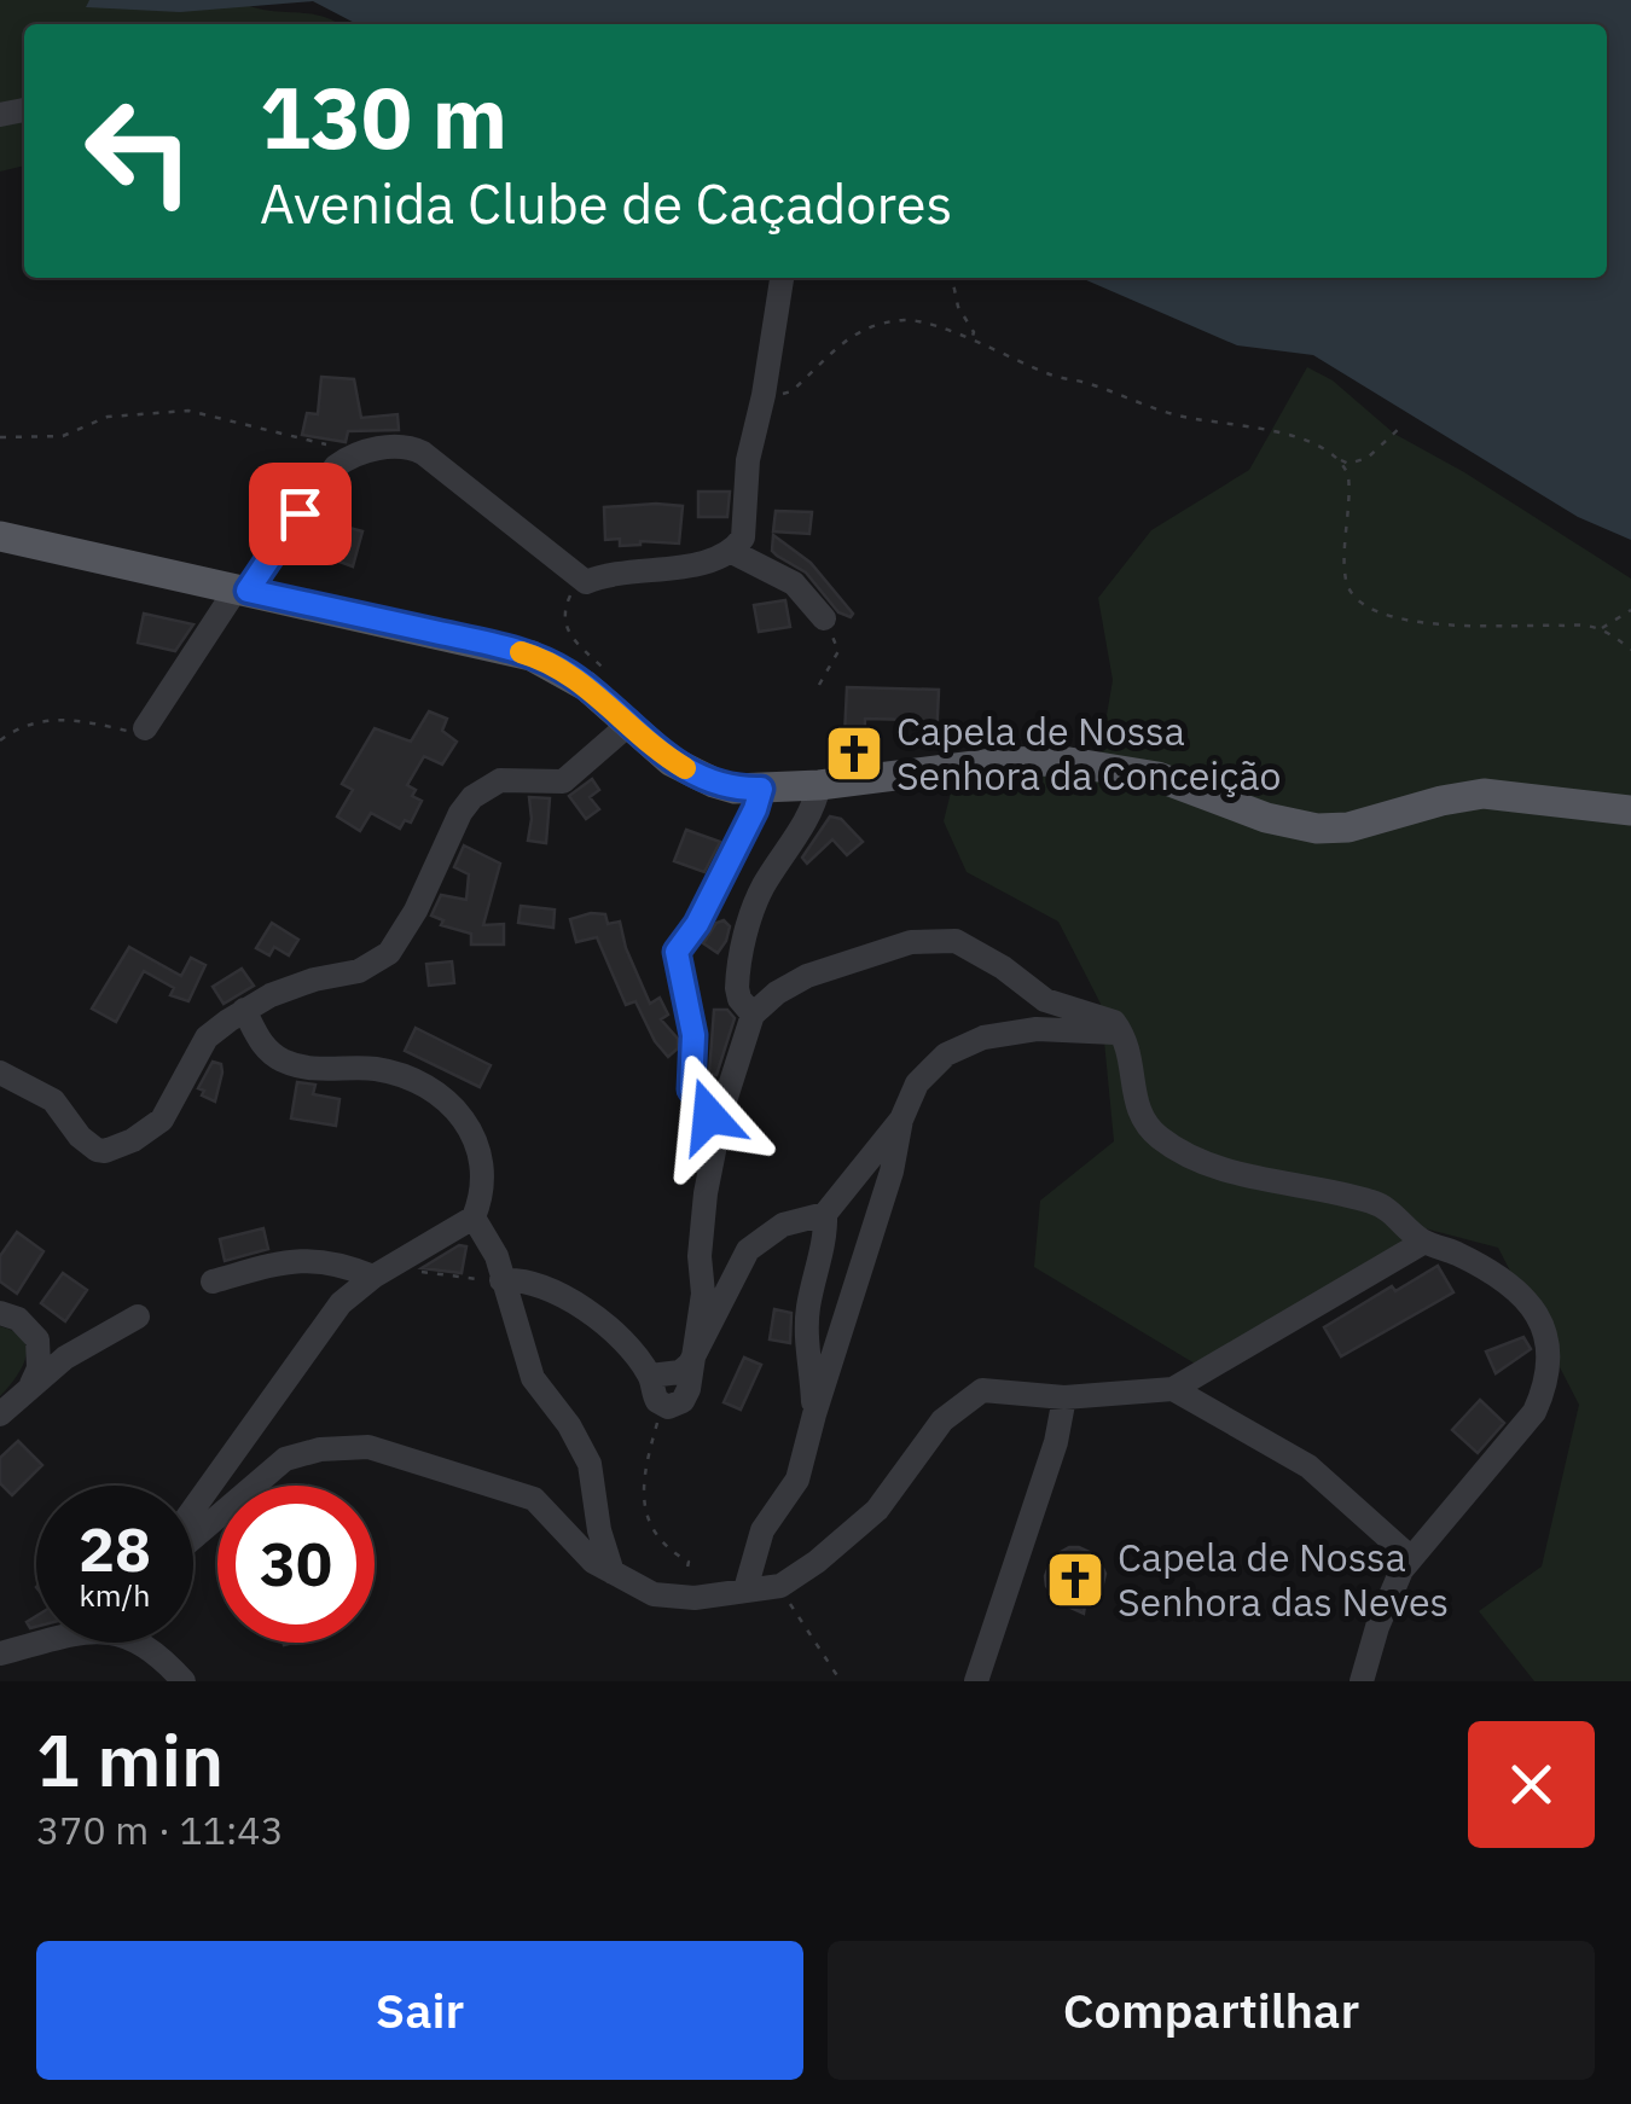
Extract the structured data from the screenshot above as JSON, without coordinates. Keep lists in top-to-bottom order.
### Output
{
  "places": {
    "church": ["Capela de Nossa Senhora da Conceição", "Capela de Nossa Senhora das Neves"]
  },
  "page": {
    "turn": ["130 m", "Avenida Clube de Caçadores"],
    "speed": "28 km/h",
    "limit": "30",
    "heading": ["1 min", "370 m · 11:43"],
    "buttons": ["Sair", "Compartilhar"]
  }
}
